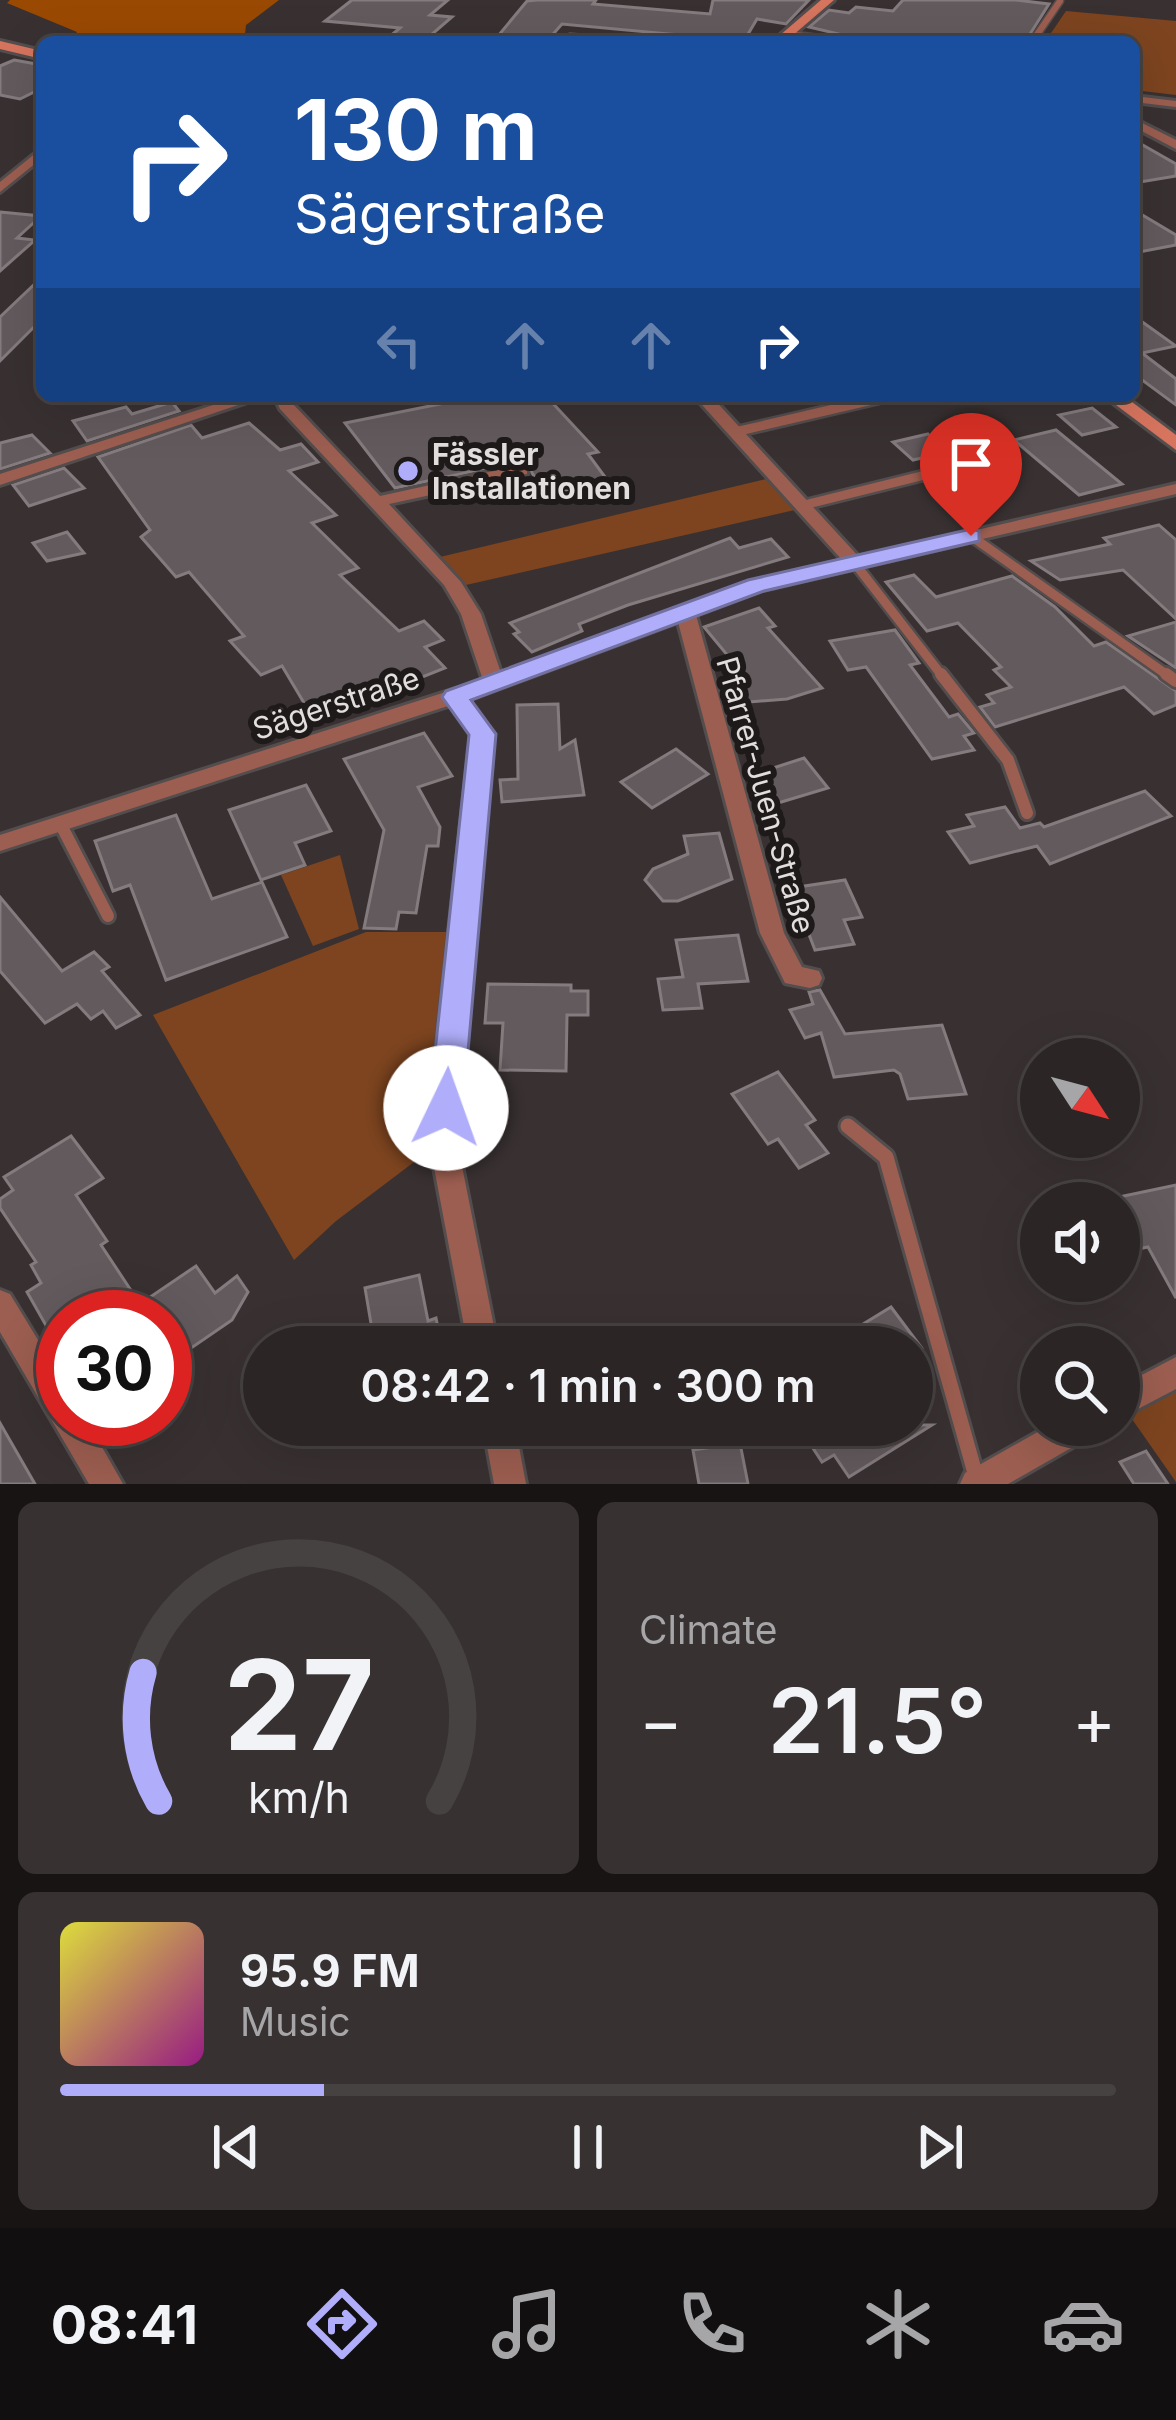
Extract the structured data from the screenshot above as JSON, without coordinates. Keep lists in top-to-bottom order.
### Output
{
  "streets": {
    "street": ["Sägerstraße", "Pfarrer-Juen-Straße"]
  },
  "crossings": [
    ["Sägerstraße", "Pfarrer-Juen-Straße"]
  ],
  "places": ["Fässler Installationen"],
  "north": "bottom right",
  "page": {
    "turn": ["130 m", "Sägerstraße"],
    "limit": "30",
    "trip": "08:42 · 1 min · 300 m",
    "tile": "Climate",
    "heat": ["−", "21.5°", "+"],
    "song": ["95.9 FM", "Music"],
    "tabs": "08:41",
    "gauge": ["27", "km/h"]
  }
}
